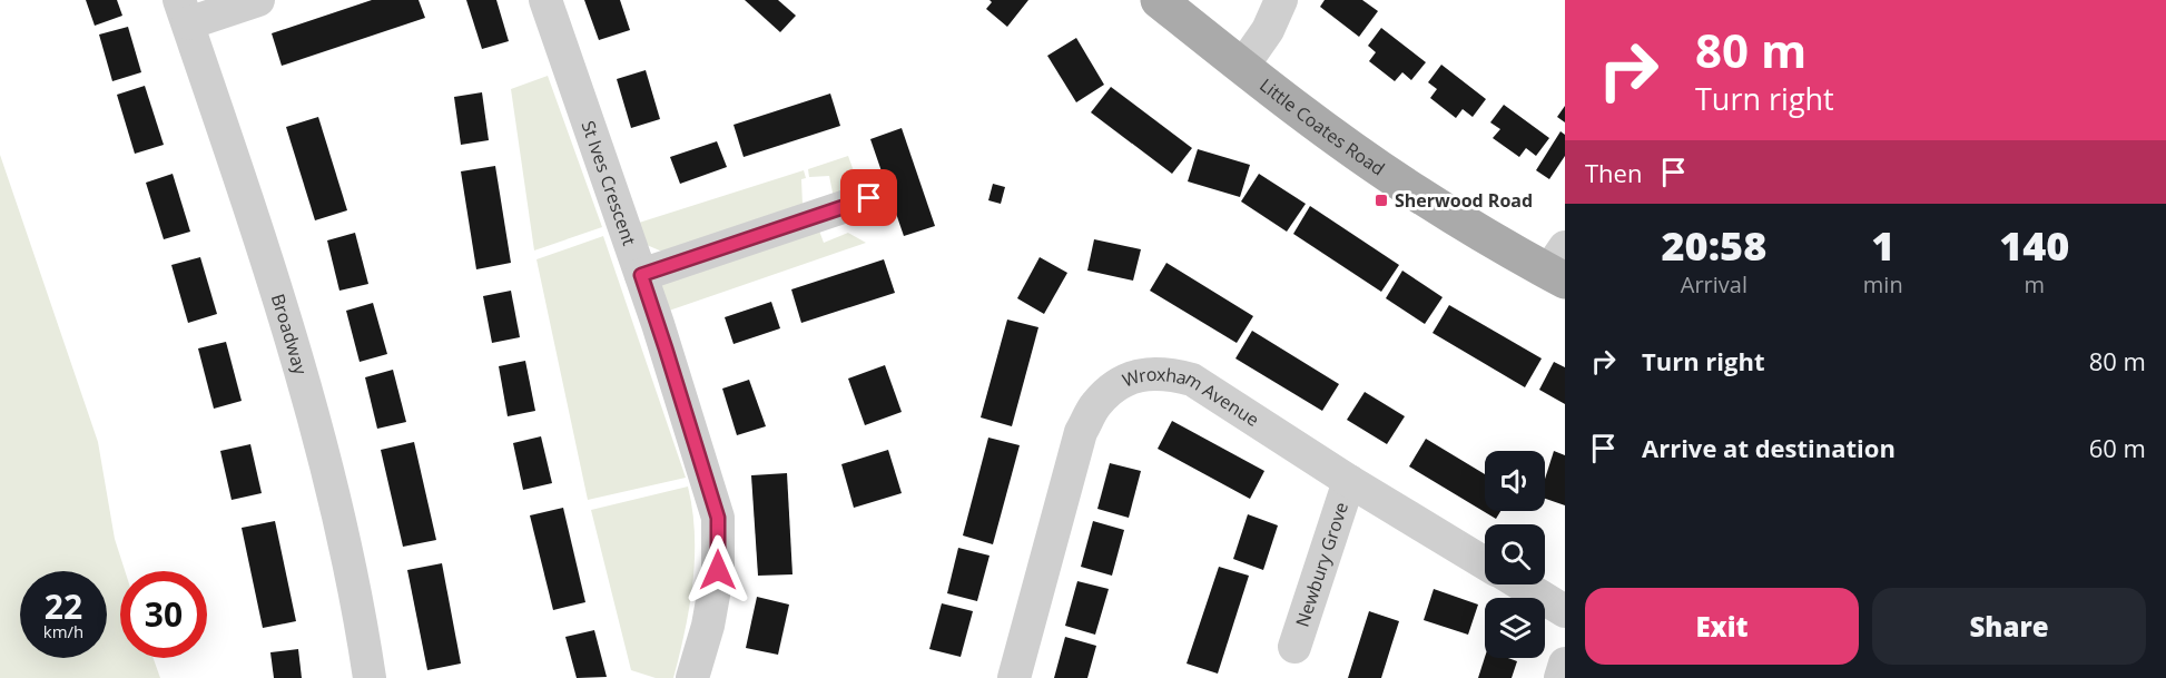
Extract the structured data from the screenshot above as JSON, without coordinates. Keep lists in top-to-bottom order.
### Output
{
  "streets": {
    "main road": ["Little Coates Road"],
    "street": [
      "St Ives Crescent",
      "Broadway",
      "Wroxham Avenue",
      "Newbury Grove"
    ]
  },
  "crossings": [
    ["Wroxham Avenue", "Newbury Grove"]
  ],
  "places": {
    "transit": ["Sherwood Road"]
  },
  "page": {
    "turn": ["80 m", "Turn right"],
    "then": "Then",
    "eta": [
      "20:58",
      "Arrival",
      "1",
      "min",
      "140",
      "m"
    ],
    "list": [
      {
        "name": "Turn right",
        "value": "80 m"
      },
      {
        "name": "Arrive at destination",
        "value": "60 m"
      }
    ],
    "speed": "22 km/h",
    "limit": "30",
    "buttons": ["Exit", "Share"]
  }
}
